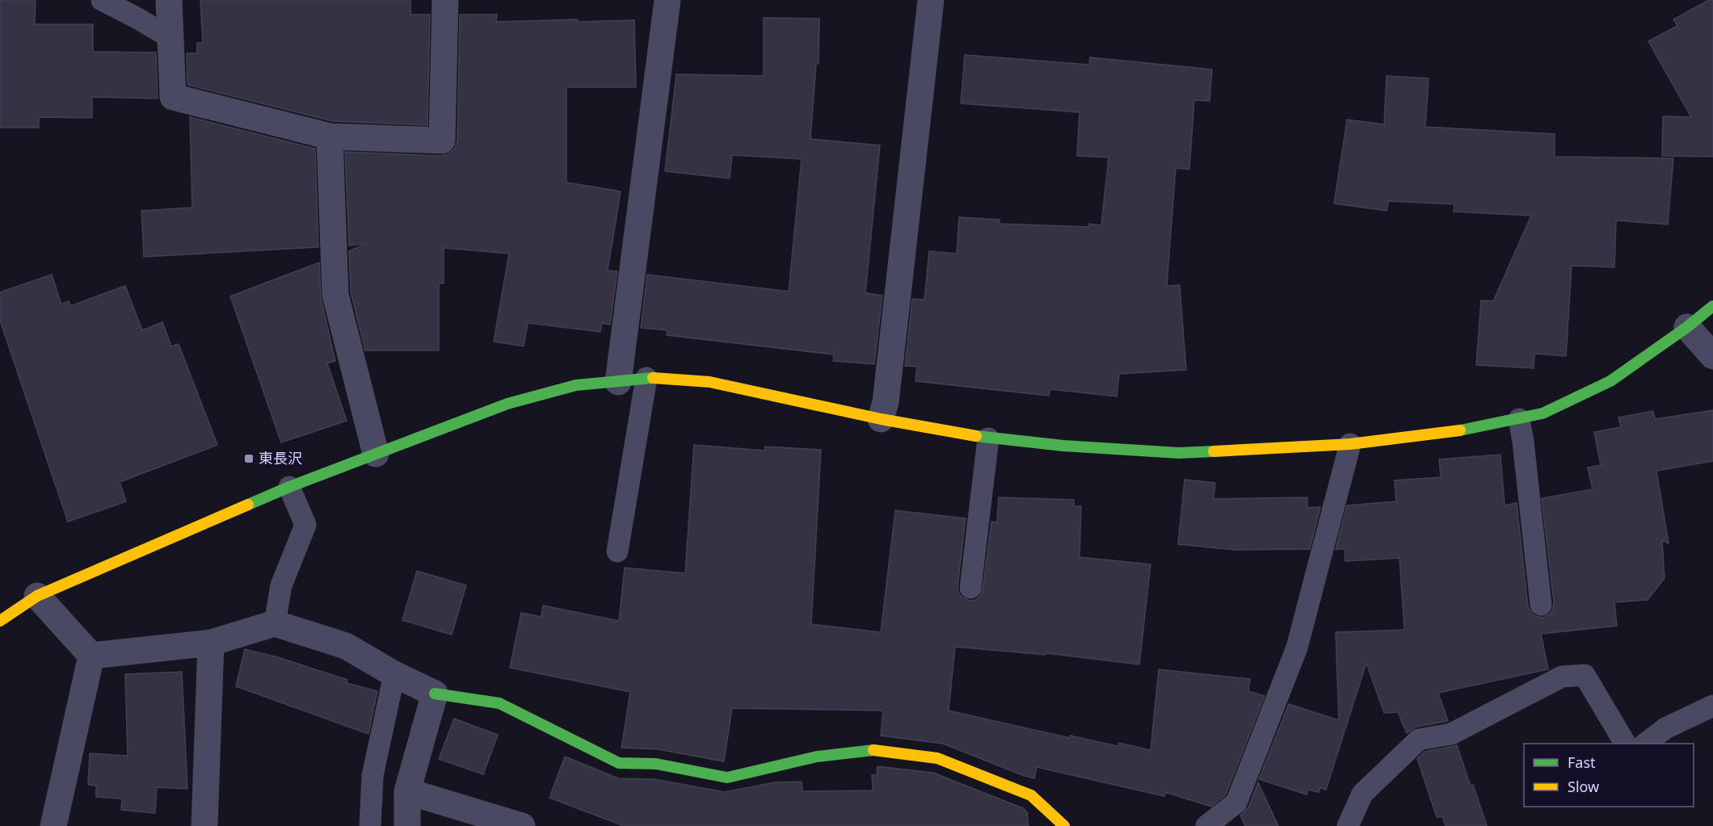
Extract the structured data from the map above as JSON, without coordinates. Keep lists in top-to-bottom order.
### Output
{
  "places": {
    "transit": ["東長沢"]
  },
  "legend": ["Fast", "Slow"]
}
